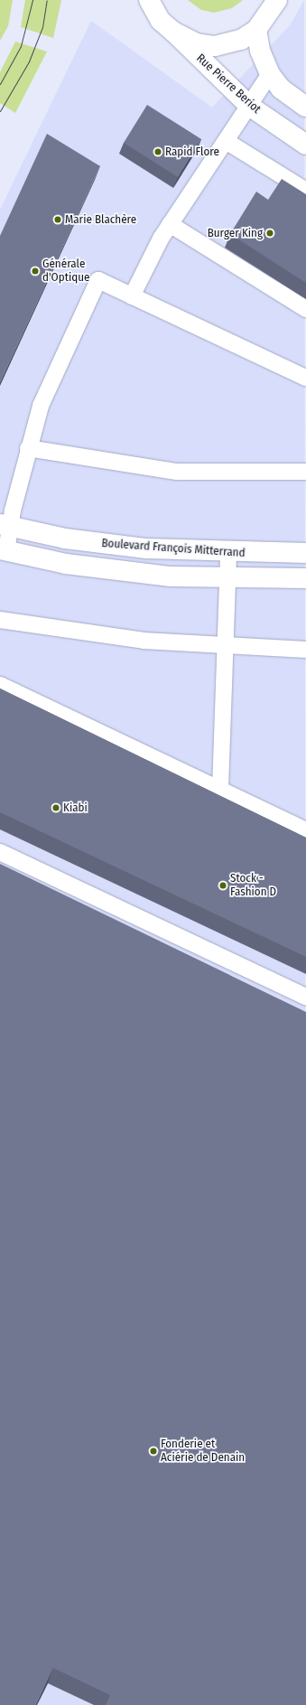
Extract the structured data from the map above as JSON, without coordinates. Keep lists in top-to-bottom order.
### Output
{
  "streets": {
    "main road": ["Rue Pierre Beriot", "Boulevard François Mitterrand"]
  },
  "places": [
    "Rapid Flore",
    "Marie Blachère",
    "Burger King",
    "Générale d'Optique",
    "Kiabi",
    "Stock - Fashion D",
    "Fonderie et Aciérie de Denain"
  ]
}
